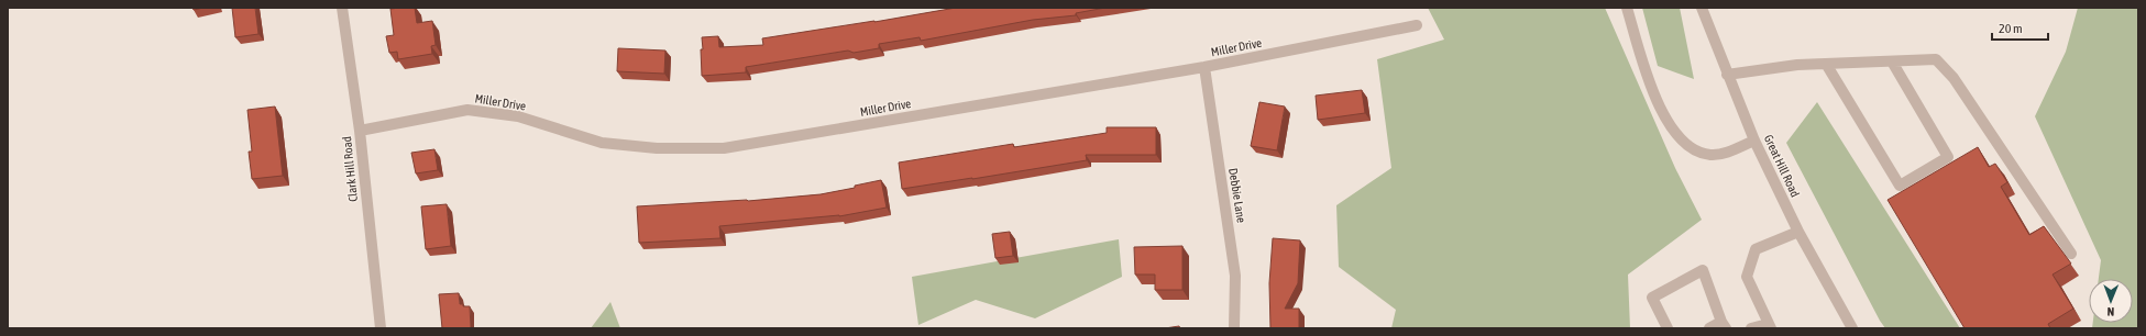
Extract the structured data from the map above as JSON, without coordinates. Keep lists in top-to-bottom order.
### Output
{
  "streets": {
    "street": [
      "Miller Drive",
      "Great Hill Road",
      "Clark Hill Road",
      "Debbie Lane"
    ]
  },
  "crossings": [
    ["Miller Drive", "Clark Hill Road"],
    ["Miller Drive", "Debbie Lane"]
  ],
  "scale_bar": "20 m",
  "north": "bottom"
}
